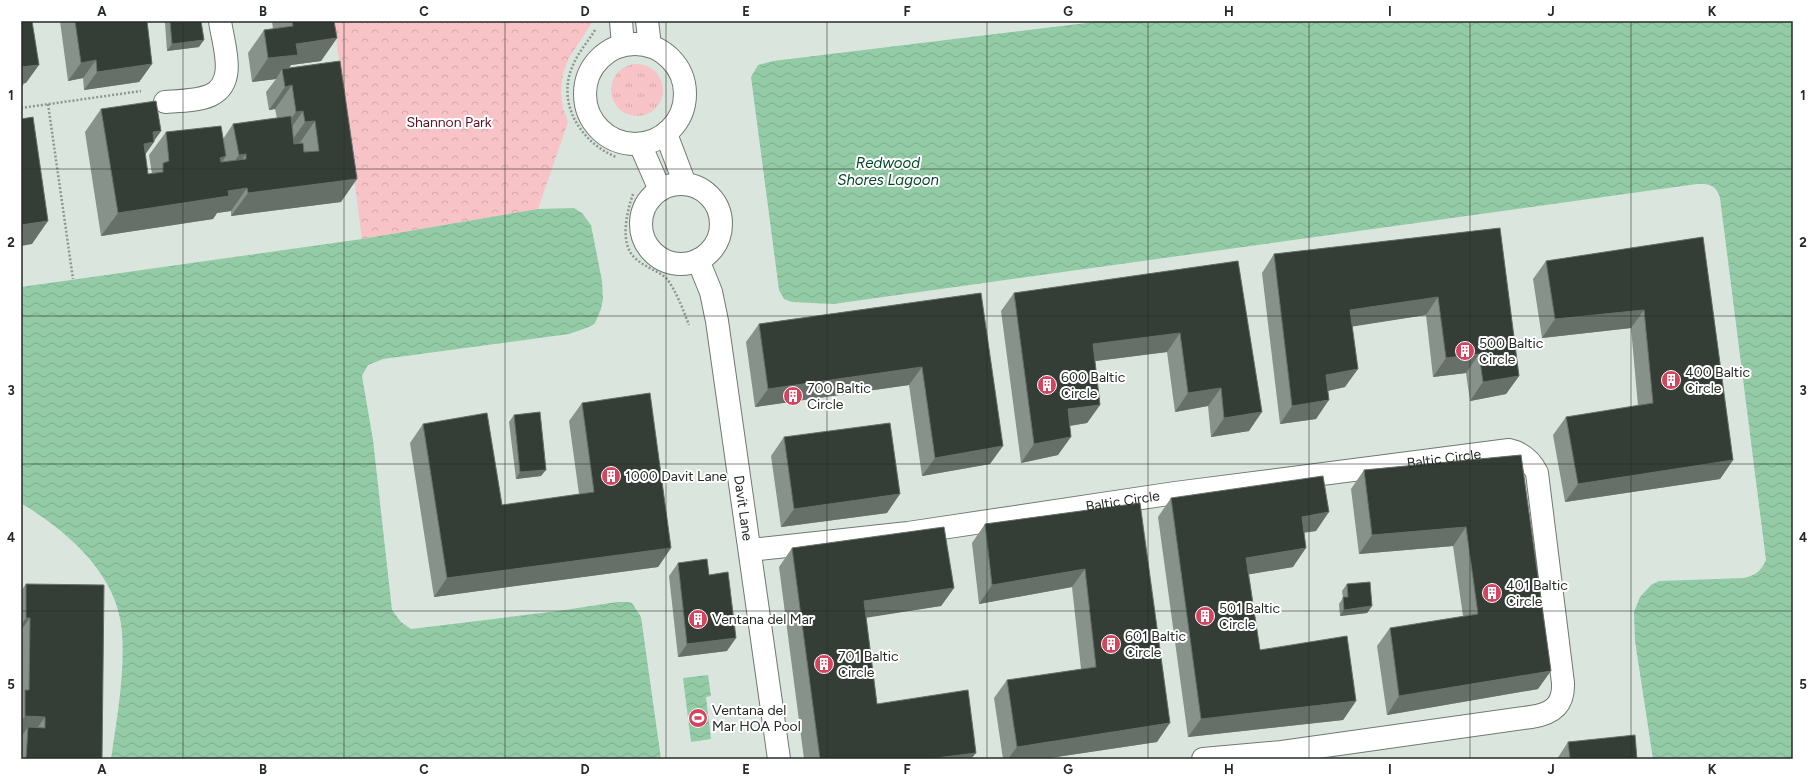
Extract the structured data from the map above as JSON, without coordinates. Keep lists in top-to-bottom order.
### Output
{
  "streets": {
    "street": ["Baltic Circle", "Davit Lane"]
  },
  "crossings": [
    ["Baltic Circle", "Davit Lane"]
  ],
  "water": ["Redwood Shores Lagoon"],
  "parks": ["Shannon Park"],
  "places": {
    "building": [
      "500 Baltic Circle",
      "400 Baltic Circle",
      "600 Baltic Circle",
      "700 Baltic Circle",
      "1000 Davit Lane",
      "401 Baltic Circle",
      "501 Baltic Circle",
      "Ventana del Mar",
      "601 Baltic Circle",
      "701 Baltic Circle"
    ],
    "sports": ["Ventana del Mar HOA Pool"]
  },
  "grid": {
    "columns": [
      "A",
      "B",
      "C",
      "D",
      "E",
      "F",
      "G",
      "H",
      "I",
      "J",
      "K"
    ],
    "rows": [
      "1",
      "2",
      "3",
      "4",
      "5"
    ]
  }
}
